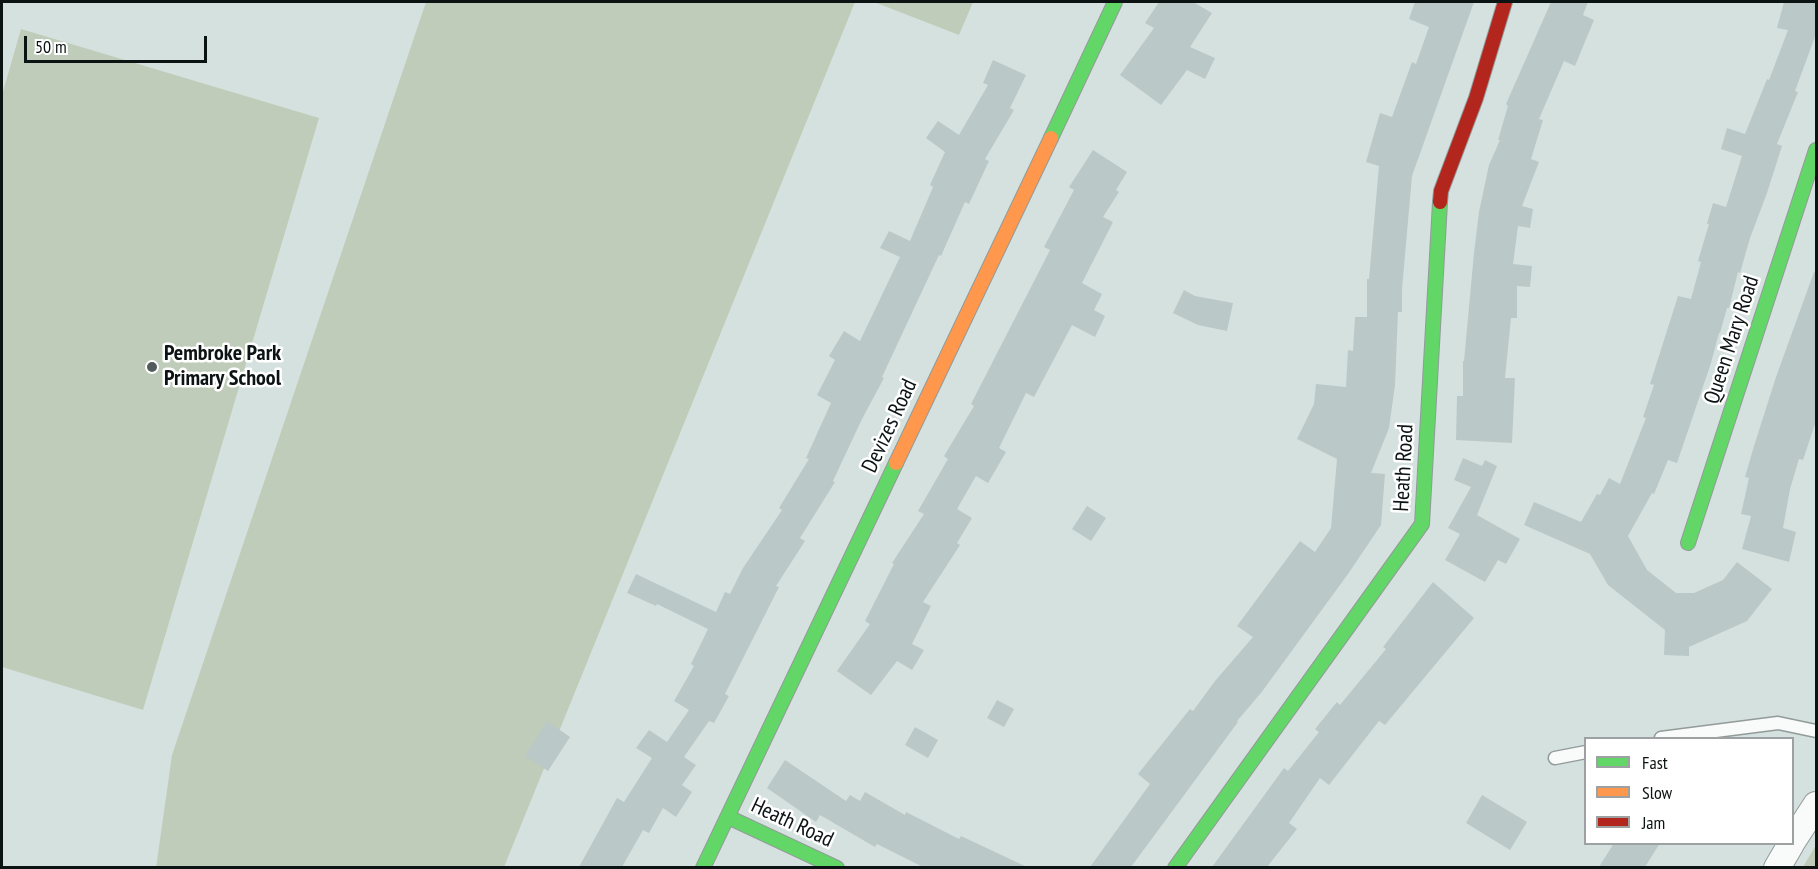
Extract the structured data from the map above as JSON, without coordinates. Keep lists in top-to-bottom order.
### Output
{
  "streets": {
    "street": ["Queen Mary Road", "Devizes Road", "Heath Road"]
  },
  "crossings": [
    ["Devizes Road", "Heath Road"]
  ],
  "places": ["Pembroke Park Primary School"],
  "legend": ["Fast", "Slow", "Jam"],
  "scale_bar": "50 m"
}
